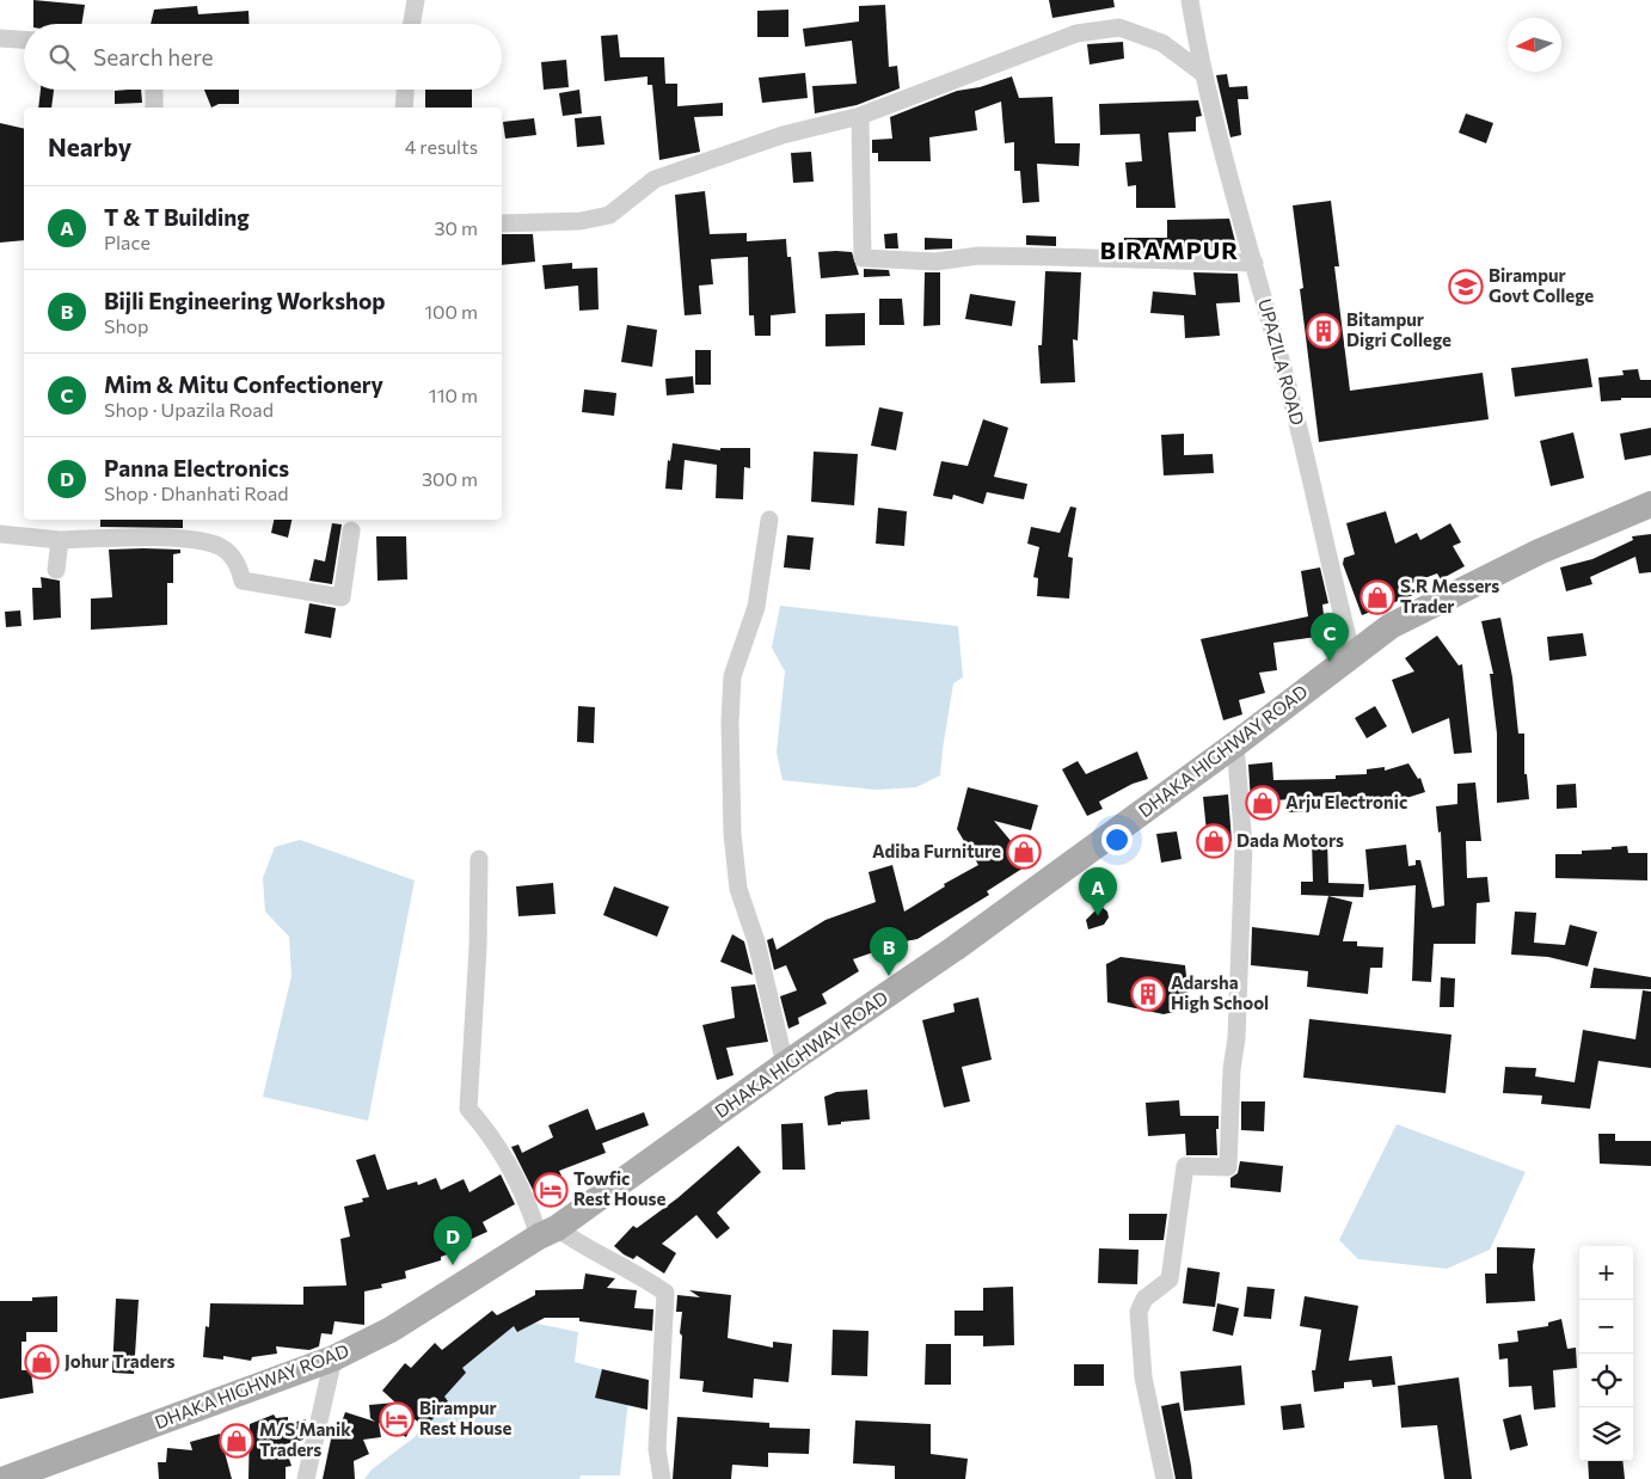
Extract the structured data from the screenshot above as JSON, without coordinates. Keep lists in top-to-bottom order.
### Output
{
  "streets": {
    "main road": ["DHAKA HIGHWAY ROAD"],
    "street": ["UPAZILA ROAD"]
  },
  "crossings": [
    ["UPAZILA ROAD", "DHAKA HIGHWAY ROAD"]
  ],
  "districts": ["BIRAMPUR"],
  "places": {
    "school or university": ["Birampur Govt College"],
    "building": ["Bitampur Digri College", "Adarsha High School"],
    "shop": [
      "S.R Messers Trader",
      "Arju Electronic",
      "Dada Motors",
      "Adiba Furniture",
      "Johur Traders",
      "M/S Manik Traders"
    ],
    "hotel": ["Towfic Rest House", "Birampur Rest House"]
  },
  "north": "left",
  "page": {
    "search": "Search here",
    "heading": ["Nearby", "4 results"],
    "list": [
      {
        "mark": "A",
        "name": "T & T Building",
        "note": "Place",
        "value": "30 m"
      },
      {
        "mark": "B",
        "name": "Bijli Engineering Workshop",
        "note": "Shop",
        "value": "100 m"
      },
      {
        "mark": "C",
        "name": "Mim & Mitu Confectionery",
        "note": "Shop · Upazila Road",
        "value": "110 m"
      },
      {
        "mark": "D",
        "name": "Panna Electronics",
        "note": "Shop · Dhanhati Road",
        "value": "300 m"
      }
    ],
    "pins": [
      "C",
      "A",
      "B",
      "D"
    ],
    "map_buttons": ["+", "−"]
  }
}
